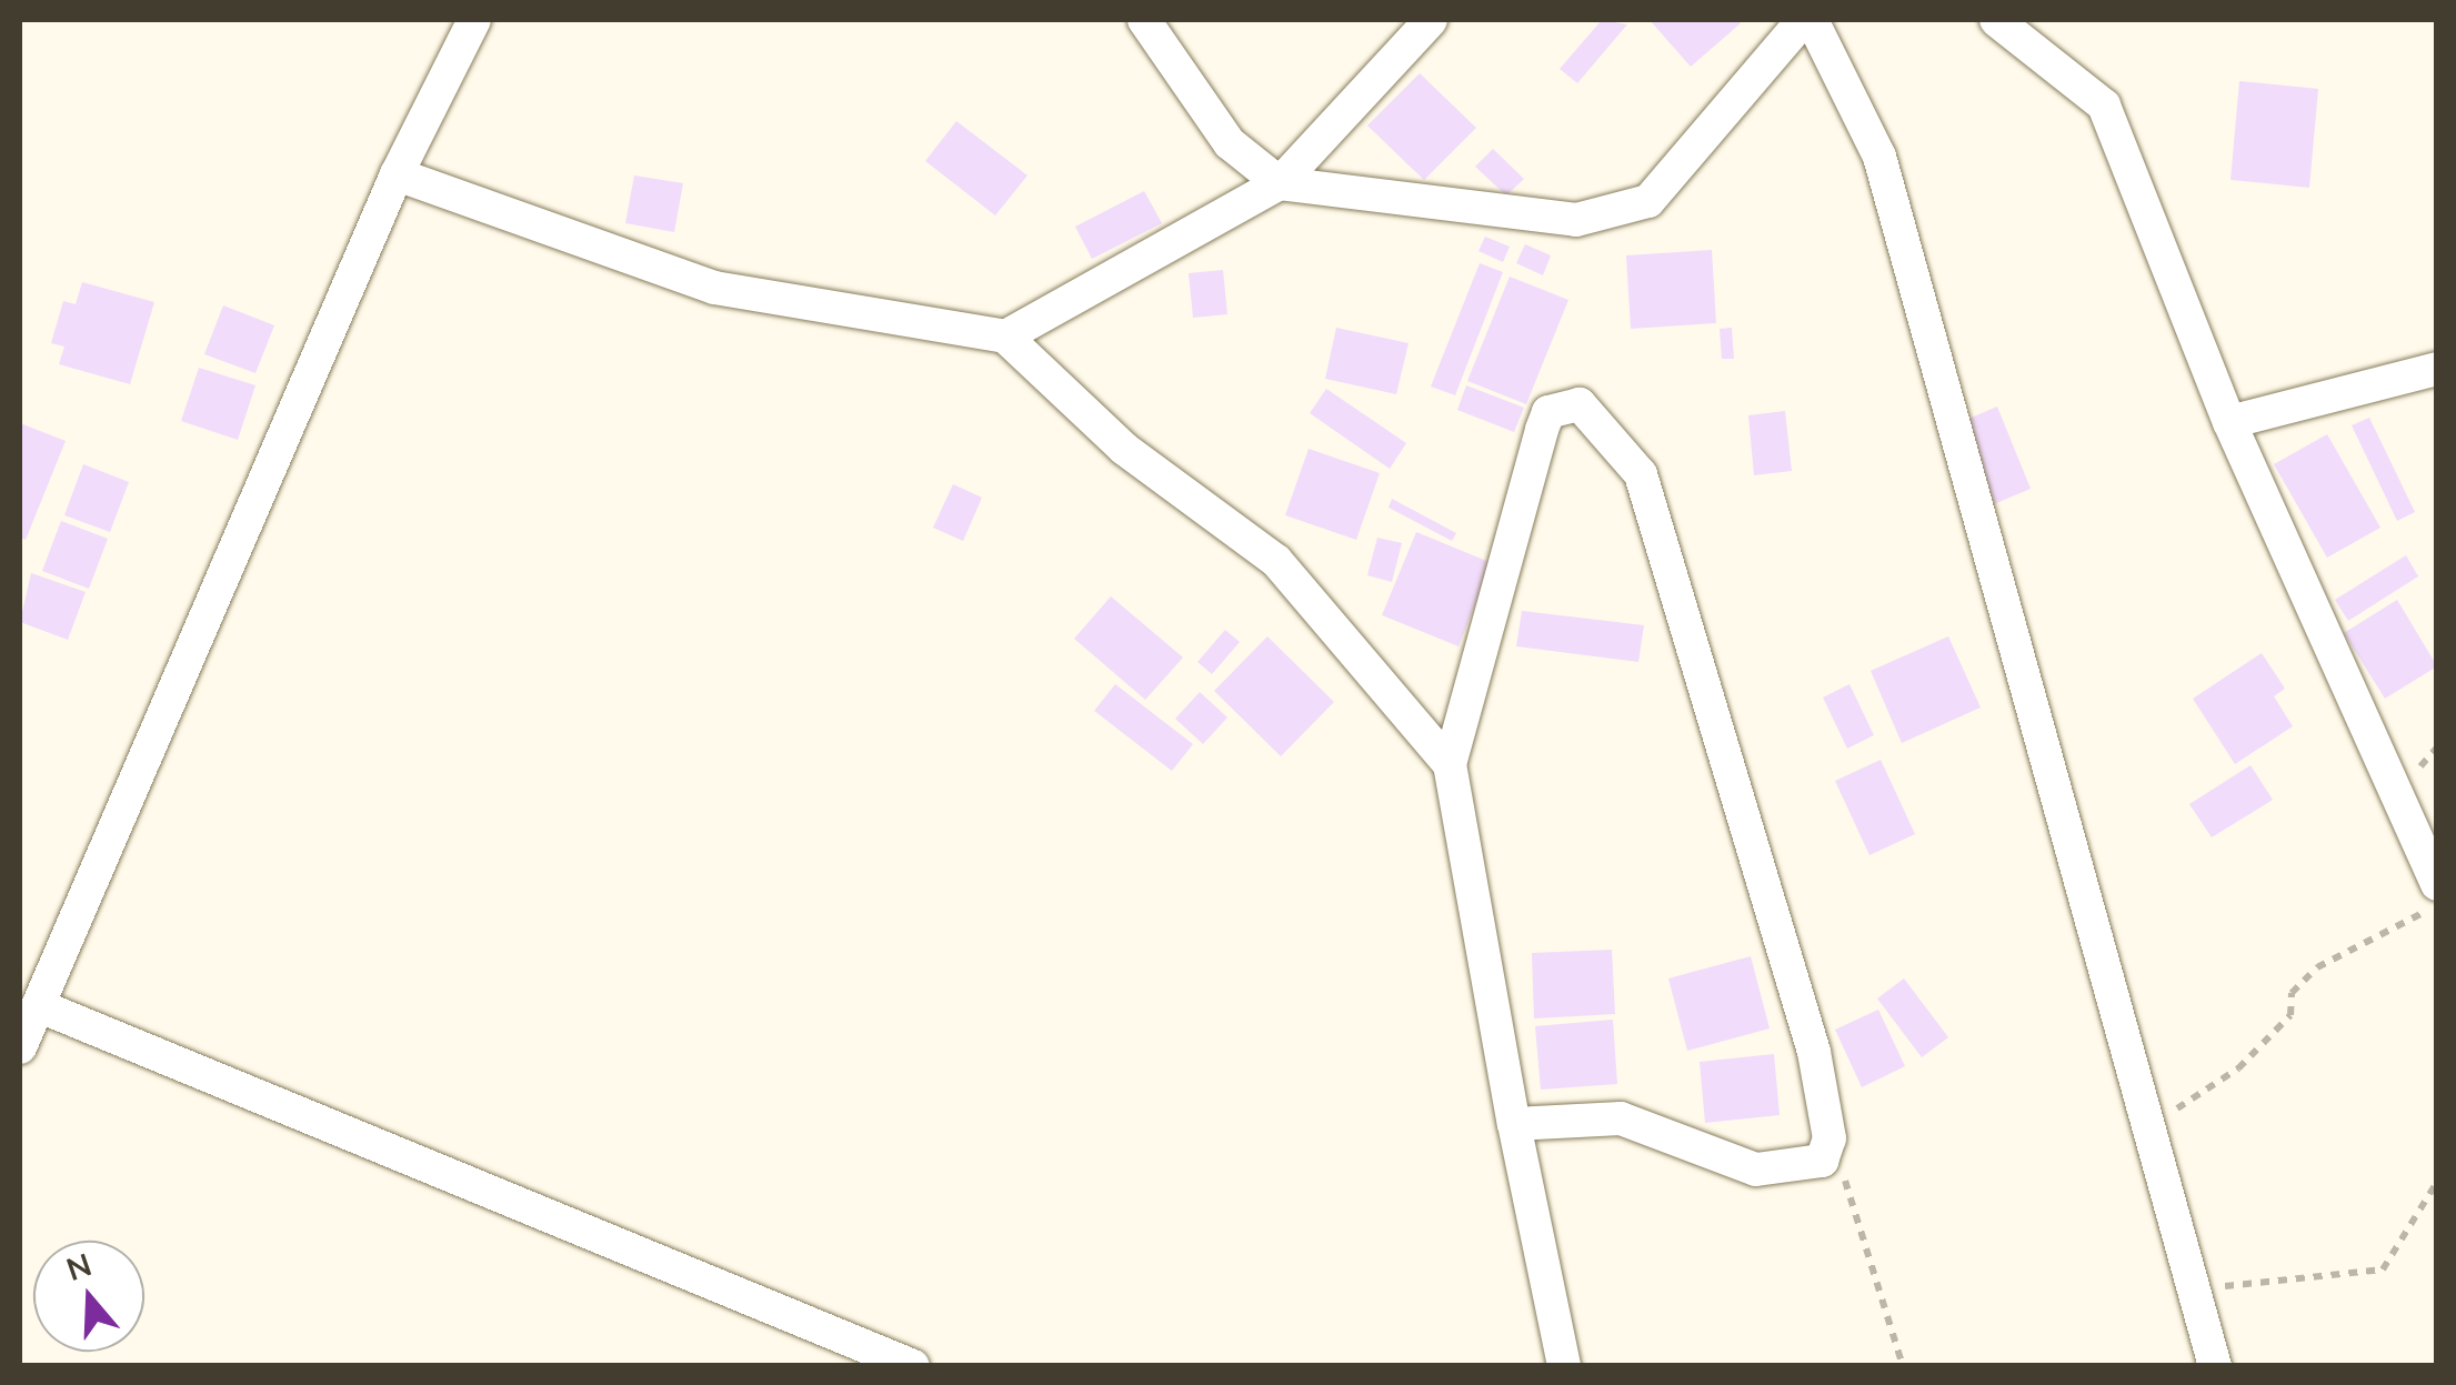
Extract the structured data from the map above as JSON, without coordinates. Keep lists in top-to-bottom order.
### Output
{
  "north": "top"
}
